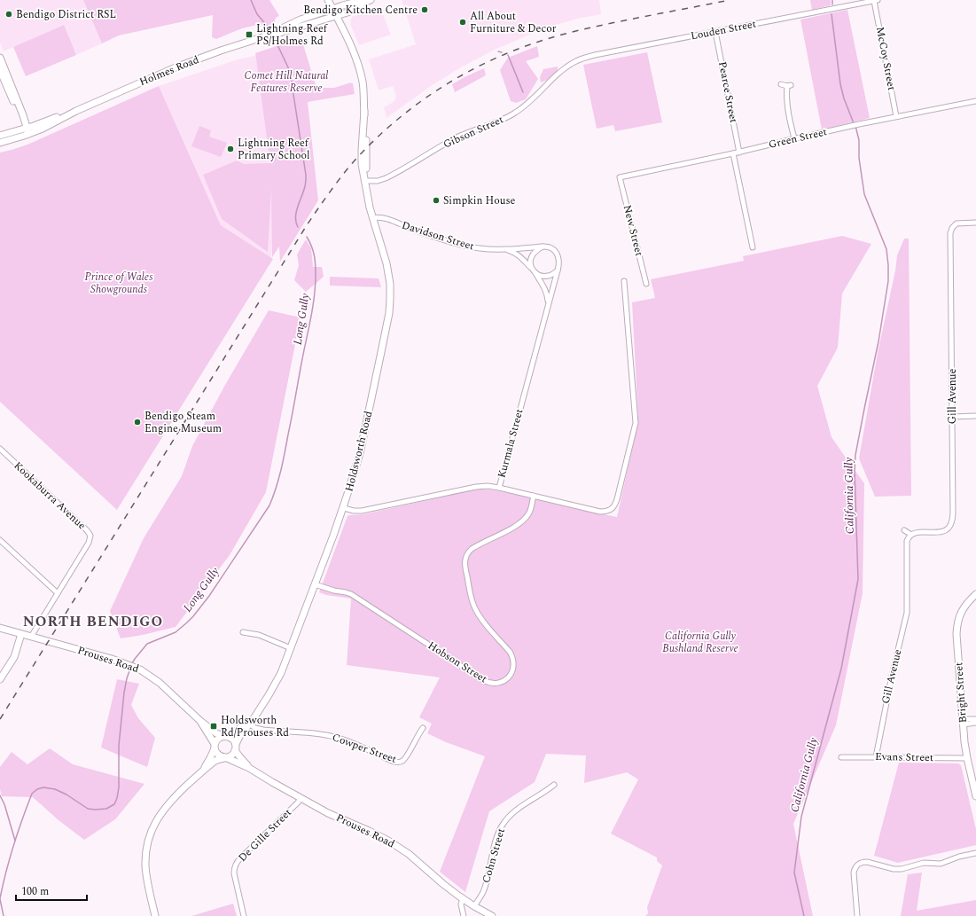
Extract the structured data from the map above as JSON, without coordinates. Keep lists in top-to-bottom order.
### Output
{
  "streets": {
    "main road": [
      "Holmes Road",
      "Holdsworth Road",
      "Prouses Road",
      "Bright Street"
    ],
    "street": [
      "Louden Street",
      "McCoy Street",
      "Pearce Street",
      "Gibson Street",
      "Green Street",
      "New Street",
      "Davidson Street",
      "Gill Avenue",
      "Kurmala Street",
      "Kookaburra Avenue",
      "Hobson Street",
      "Cowper Street",
      "Evans Street",
      "De Gille Street",
      "Cohn Street"
    ]
  },
  "crossings": [
    ["Louden Street", "McCoy Street"],
    ["Louden Street", "Pearce Street"],
    ["Louden Street", "Gibson Street"],
    ["McCoy Street", "Green Street"],
    ["Holmes Road", "Holdsworth Road"],
    ["Pearce Street", "Green Street"],
    ["Gibson Street", "Holdsworth Road"],
    ["Green Street", "New Street"],
    ["Davidson Street", "Kurmala Street"],
    ["Davidson Street", "Holdsworth Road"],
    ["Gill Avenue", "Evans Street"],
    ["Kurmala Street", "Holdsworth Road"],
    ["Holdsworth Road", "Prouses Road"],
    ["Holdsworth Road", "Hobson Street"],
    ["Holdsworth Road", "Cowper Street"],
    ["Kookaburra Avenue", "Prouses Road"],
    ["Prouses Road", "De Gille Street"],
    ["Prouses Road", "Cohn Street"],
    ["Bright Street", "Evans Street"]
  ],
  "districts": ["NORTH BENDIGO"],
  "water": ["Long Gully", "California Gully"],
  "parks": ["Comet Hill Natural Features Reserve", "Prince of Wales Showgrounds", "California Gully Bushland Reserve"],
  "places": {
    "other": [
      "Bendigo Kitchen Centre",
      "Bendigo District RSL",
      "All About Furniture & Decor",
      "Lightning Reef Primary School",
      "Simpkin House",
      "Bendigo Steam Engine Museum"
    ],
    "transit": ["Lightning Reef PS/Holmes Rd", "Holdsworth Rd/Prouses Rd"]
  },
  "scale_bar": "100 m"
}
